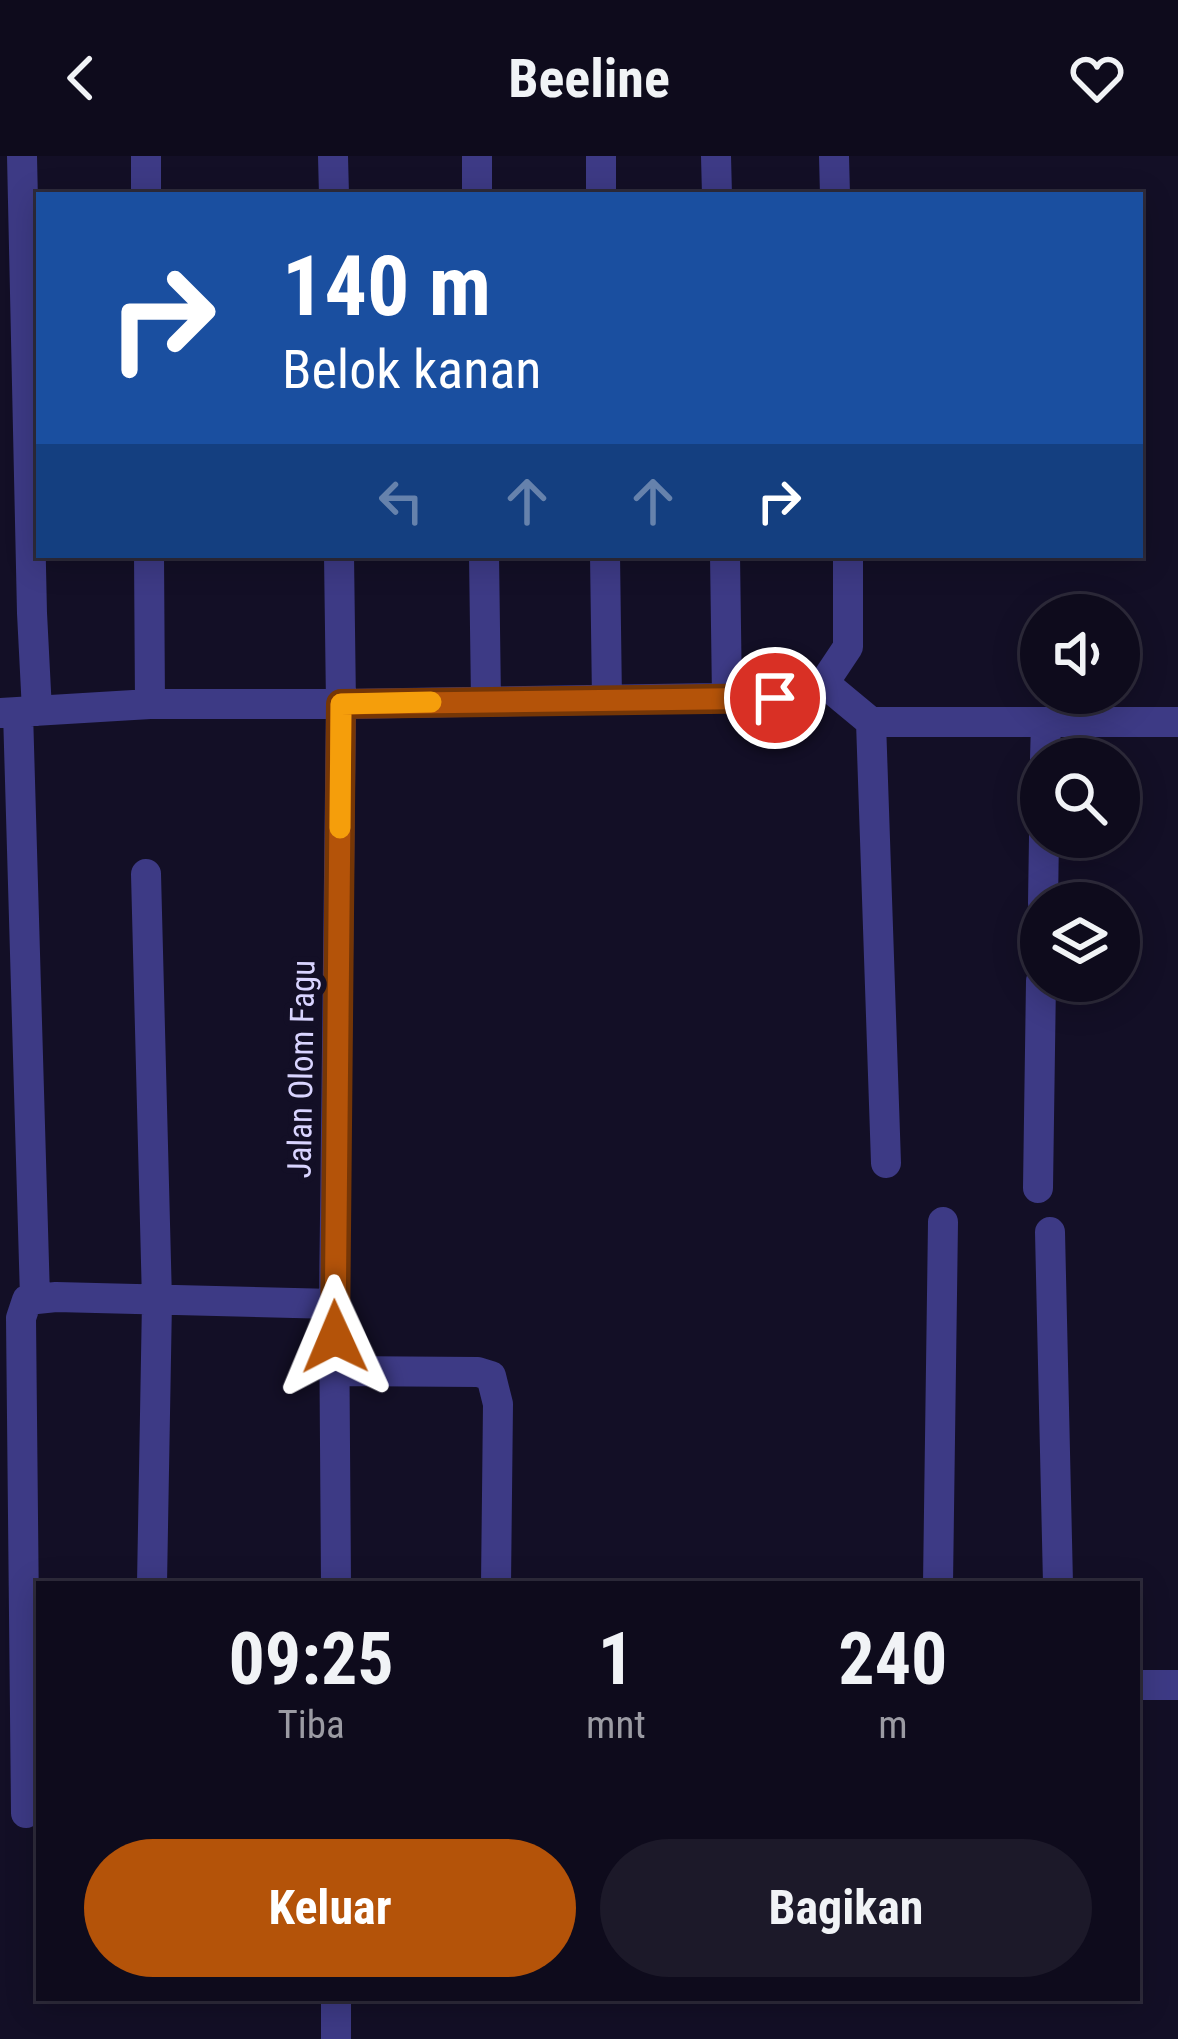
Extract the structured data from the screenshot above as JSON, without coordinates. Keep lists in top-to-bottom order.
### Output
{
  "streets": {
    "street": ["Jalan Olom Fagu"]
  },
  "page": {
    "header": "Beeline",
    "turn": ["140 m", "Belok kanan"],
    "eta": [
      "09:25",
      "Tiba",
      "1",
      "mnt",
      "240",
      "m"
    ],
    "buttons": ["Keluar", "Bagikan"]
  }
}
